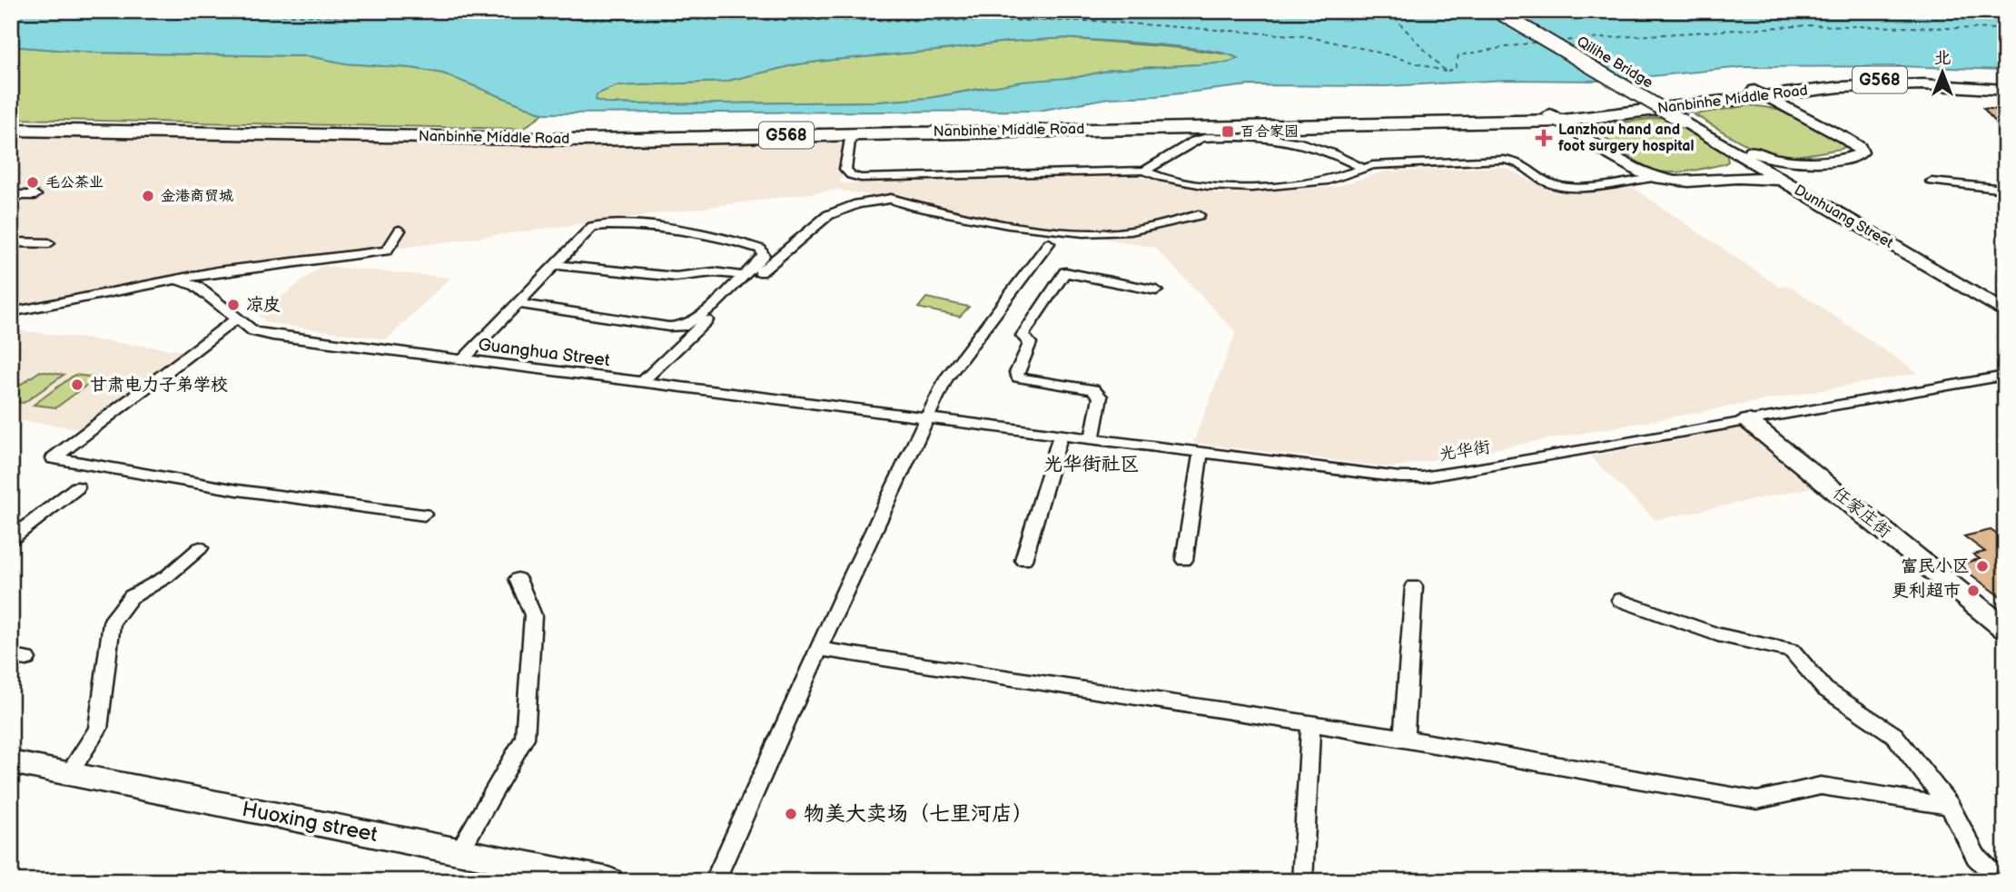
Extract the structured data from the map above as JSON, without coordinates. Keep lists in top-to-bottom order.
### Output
{
  "streets": {
    "highway": ["G568", "Nanbinhe Middle Road"],
    "main road": [
      "Qilihe Bridge",
      "Dunhuang Street",
      "任家庄街",
      "Huoxing street"
    ],
    "street": ["Guanghua Street", "光华街"]
  },
  "crossings": [
    ["Qilihe Bridge", "Dunhuang Street"],
    ["Guanghua Street", "光华街"],
    ["光华街", "任家庄街"]
  ],
  "districts": ["光华街社区"],
  "places": {
    "transit": ["百合家园"],
    "health": ["Lanzhou hand and foot surgery hospital"],
    "other": [
      "毛公茶业",
      "金港商贸城",
      "凉皮",
      "甘肃电力子弟学校",
      "富民小区",
      "更利超市",
      "物美大卖场（七里河店）"
    ]
  },
  "north": "top"
}
